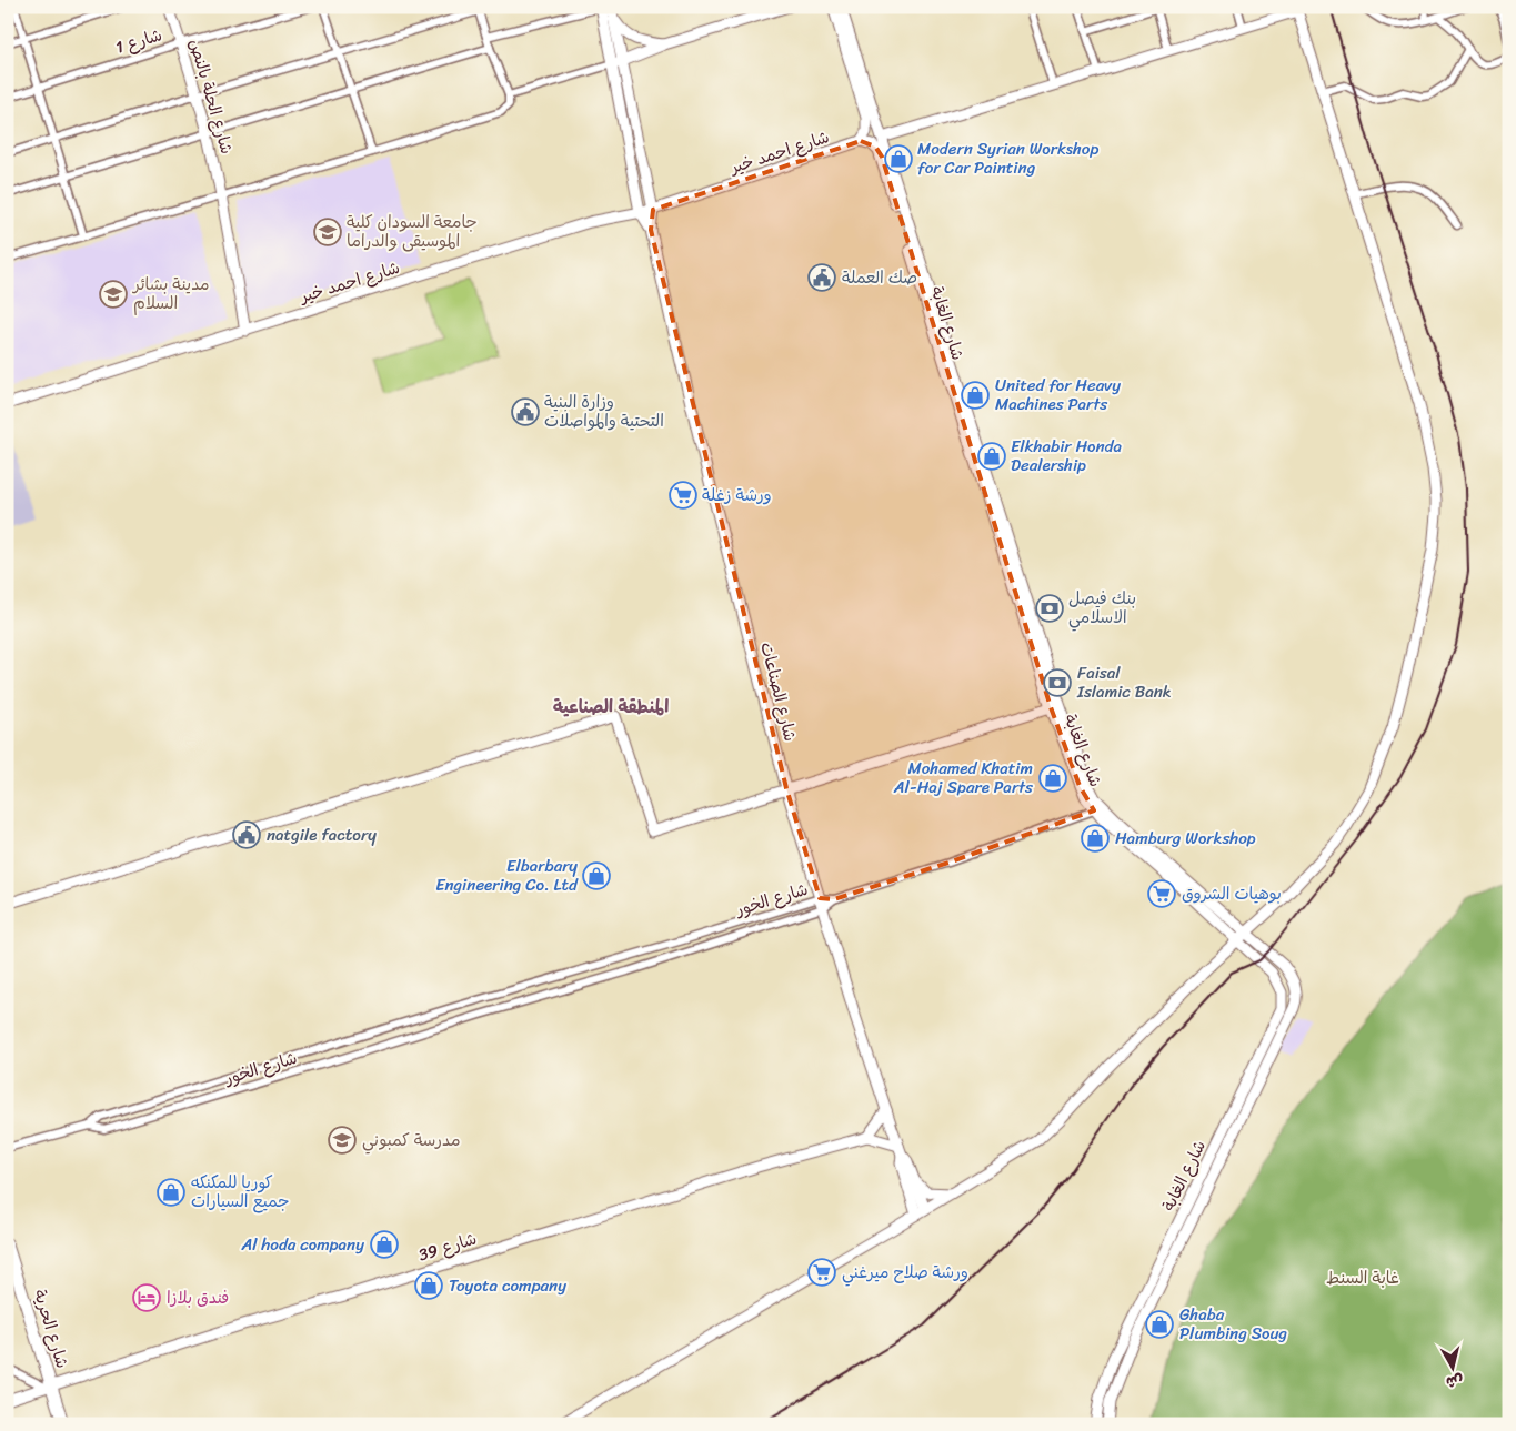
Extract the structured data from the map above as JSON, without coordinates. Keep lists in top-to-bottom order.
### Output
{
  "streets": {
    "main road": ["شارع الحرية"],
    "street": [
      "شارع 1",
      "شارع الحلة بالنص",
      "شارع احمد خير",
      "شارع الغابة",
      "شارع الصناعات",
      "شارع الخور",
      "شارع 39"
    ]
  },
  "crossings": [
    ["شارع 1", "شارع الحلة بالنص"],
    ["شارع الحلة بالنص", "شارع احمد خير"],
    ["شارع احمد خير", "شارع الغابة"],
    ["شارع الغابة", "شارع الخور"],
    ["شارع الصناعات", "شارع الخور"],
    ["شارع 39", "شارع الحرية"]
  ],
  "districts": ["المنطقة الصناعية"],
  "parks": ["غابة السنط"],
  "places": {
    "shop": [
      "Modern Syrian Workshop for Car Painting",
      "United for Heavy Machines Parts",
      "Elkhabir Honda Dealership",
      "Mohamed Khatim Al-Haj Spare Parts",
      "Hamburg Workshop",
      "Elbarbary Engineering Co. Ltd",
      "كوريا للمكنكه جميع السيارات",
      "Al hoda company",
      "Toyota company",
      "Ghaba Plumbing Soug"
    ],
    "school or university": ["جامعة السودان كلية الموسيقى والدراما", "مدينة بشائر السلام", "مدرسة كمبوني"],
    "public building": ["صك العملة", "وزارة البنية التحتية والمواصلات", "natgile factory"],
    "supermarket": ["ورشة زغلة", "بوهيات الشروق", "ورشة صلاح ميرغني"],
    "bank": ["بنك فيصل الاسلامي", "Faisal Islamic Bank"],
    "hotel": ["فندق بلازا"]
  },
  "north": "bottom"
}
